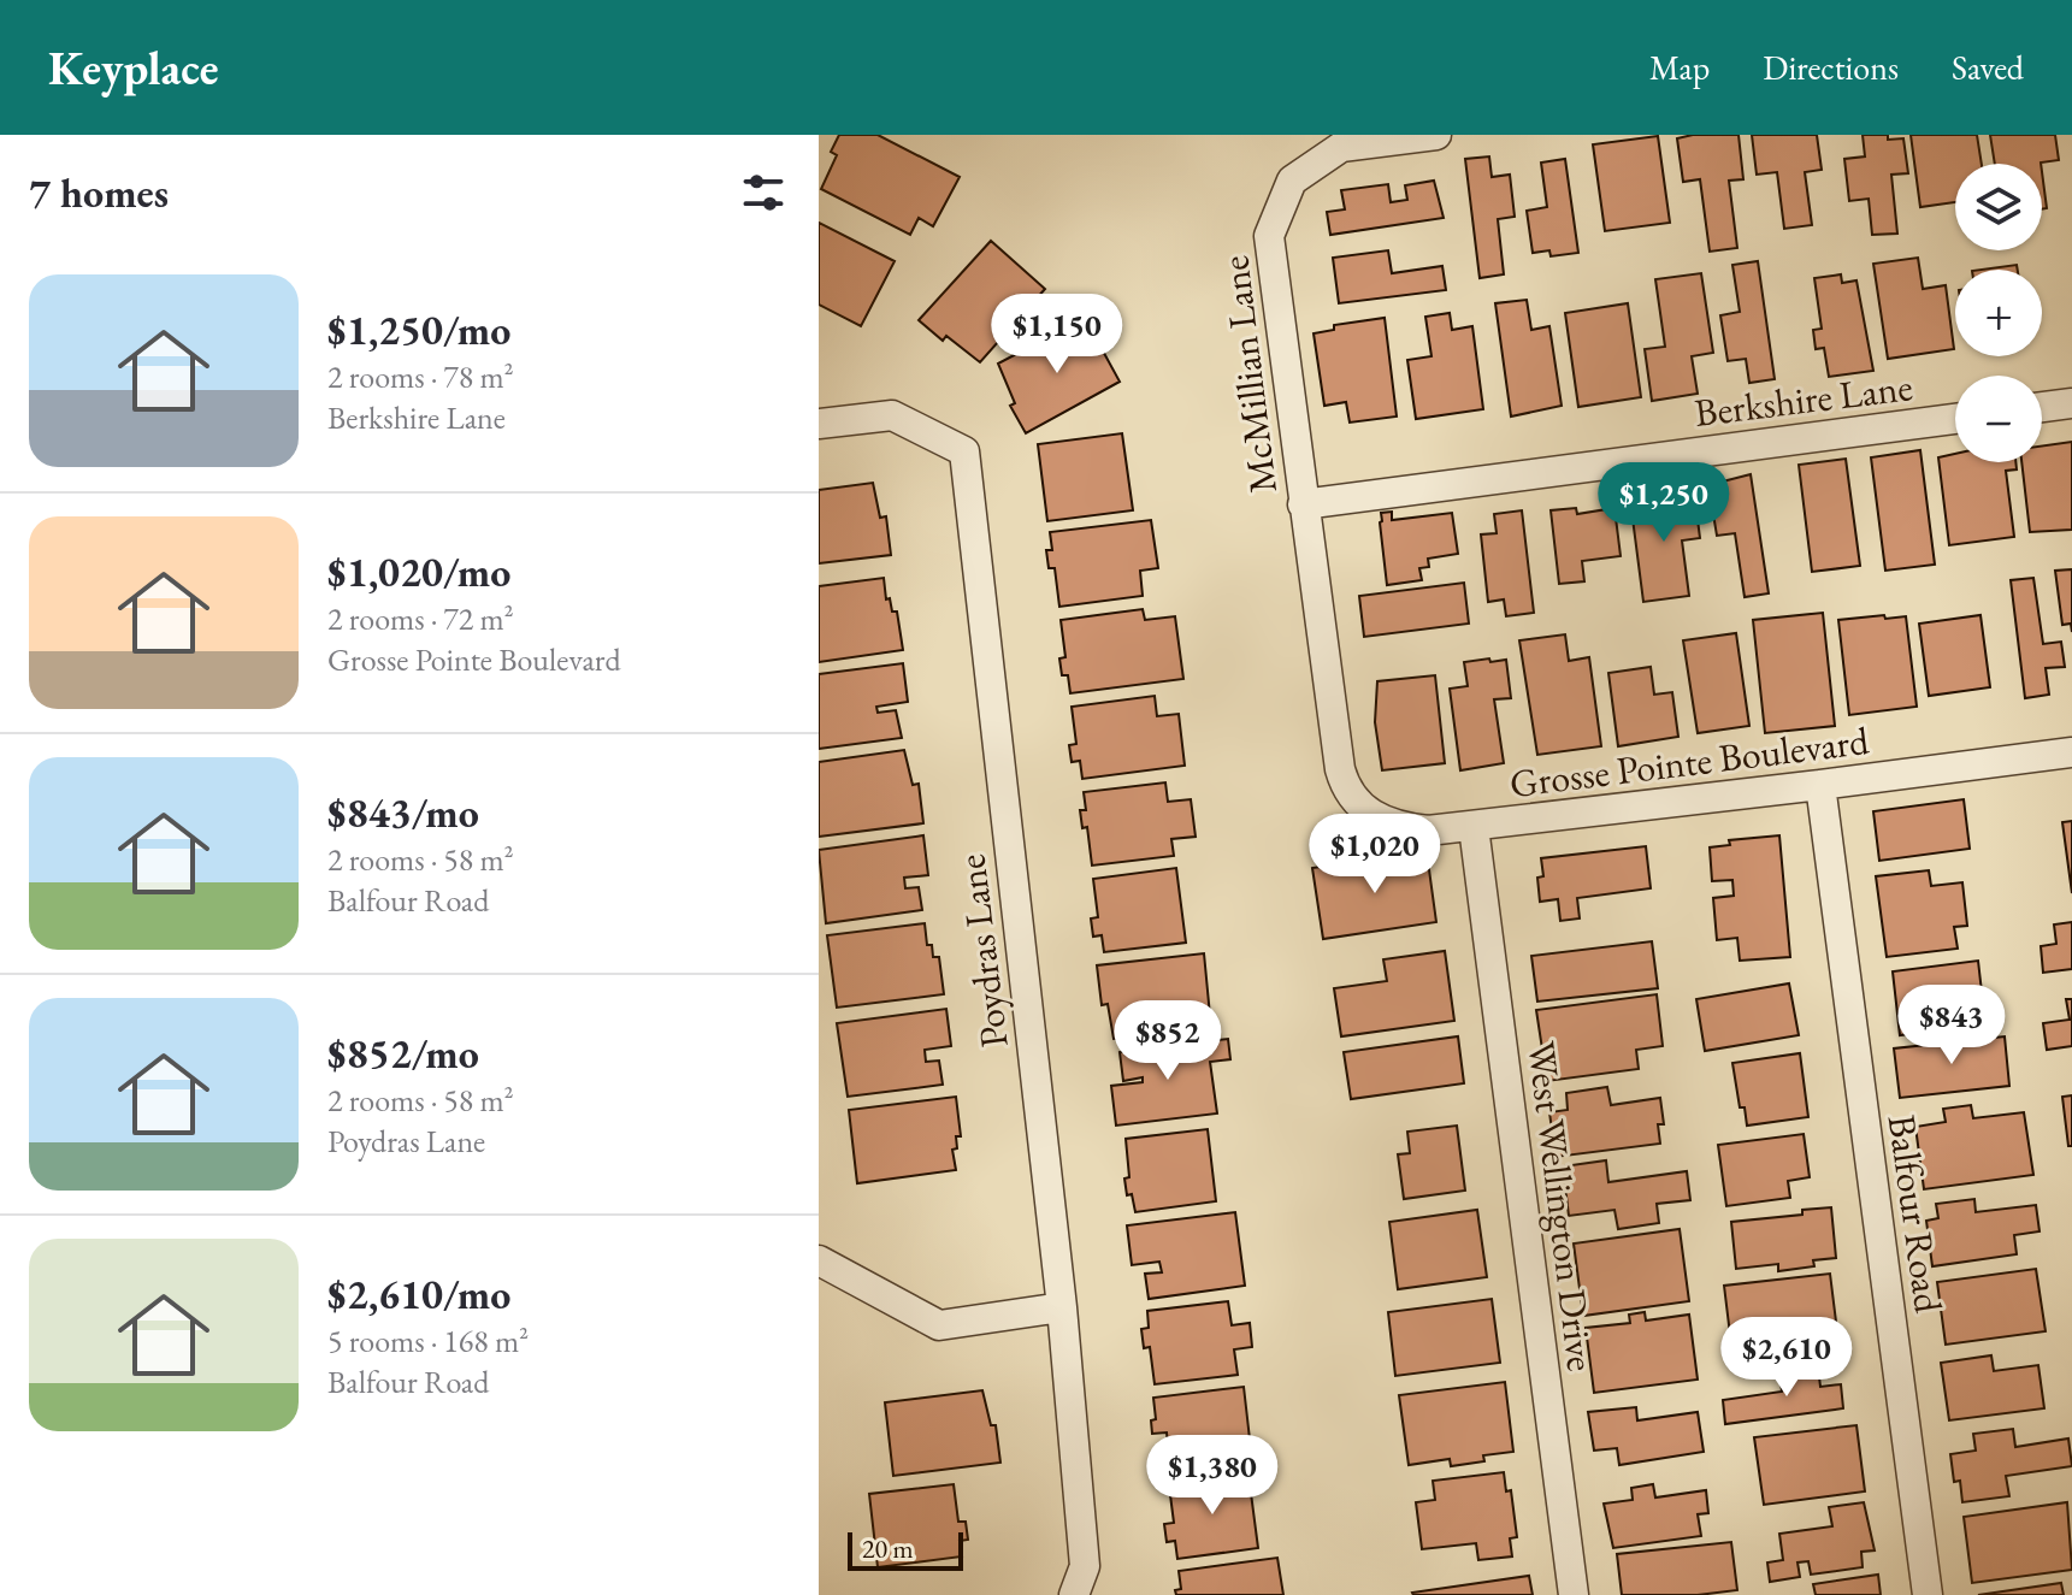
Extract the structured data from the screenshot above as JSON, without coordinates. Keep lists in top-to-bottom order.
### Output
{
  "streets": {
    "street": [
      "McMillian Lane",
      "Berkshire Lane",
      "Grosse Pointe Boulevard",
      "Poydras Lane",
      "West Wellington Drive",
      "Balfour Road"
    ]
  },
  "crossings": [
    ["McMillian Lane", "Berkshire Lane"],
    ["McMillian Lane", "Grosse Pointe Boulevard"],
    ["Grosse Pointe Boulevard", "West Wellington Drive"],
    ["Grosse Pointe Boulevard", "Balfour Road"]
  ],
  "scale_bar": "20 m",
  "page": {
    "header": "Keyplace",
    "nav": ["Map", "Directions", "Saved"],
    "heading": "7 homes",
    "map_buttons": ["+", "−"],
    "list": [
      {
        "name": "$1,250/mo",
        "note": "2 rooms · 78 m² · Berkshire Lane"
      },
      {
        "name": "$1,020/mo",
        "note": "2 rooms · 72 m² · Grosse Pointe Boulevard"
      },
      {
        "name": "$843/mo",
        "note": "2 rooms · 58 m² · Balfour Road"
      },
      {
        "name": "$852/mo",
        "note": "2 rooms · 58 m² · Poydras Lane"
      },
      {
        "name": "$2,610/mo",
        "note": "5 rooms · 168 m² · Balfour Road"
      }
    ],
    "price": [
      "$1,150",
      "$1,250",
      "$1,020",
      "$843",
      "$852",
      "$2,610",
      "$1,380"
    ],
    "scale": "20 m"
  }
}
